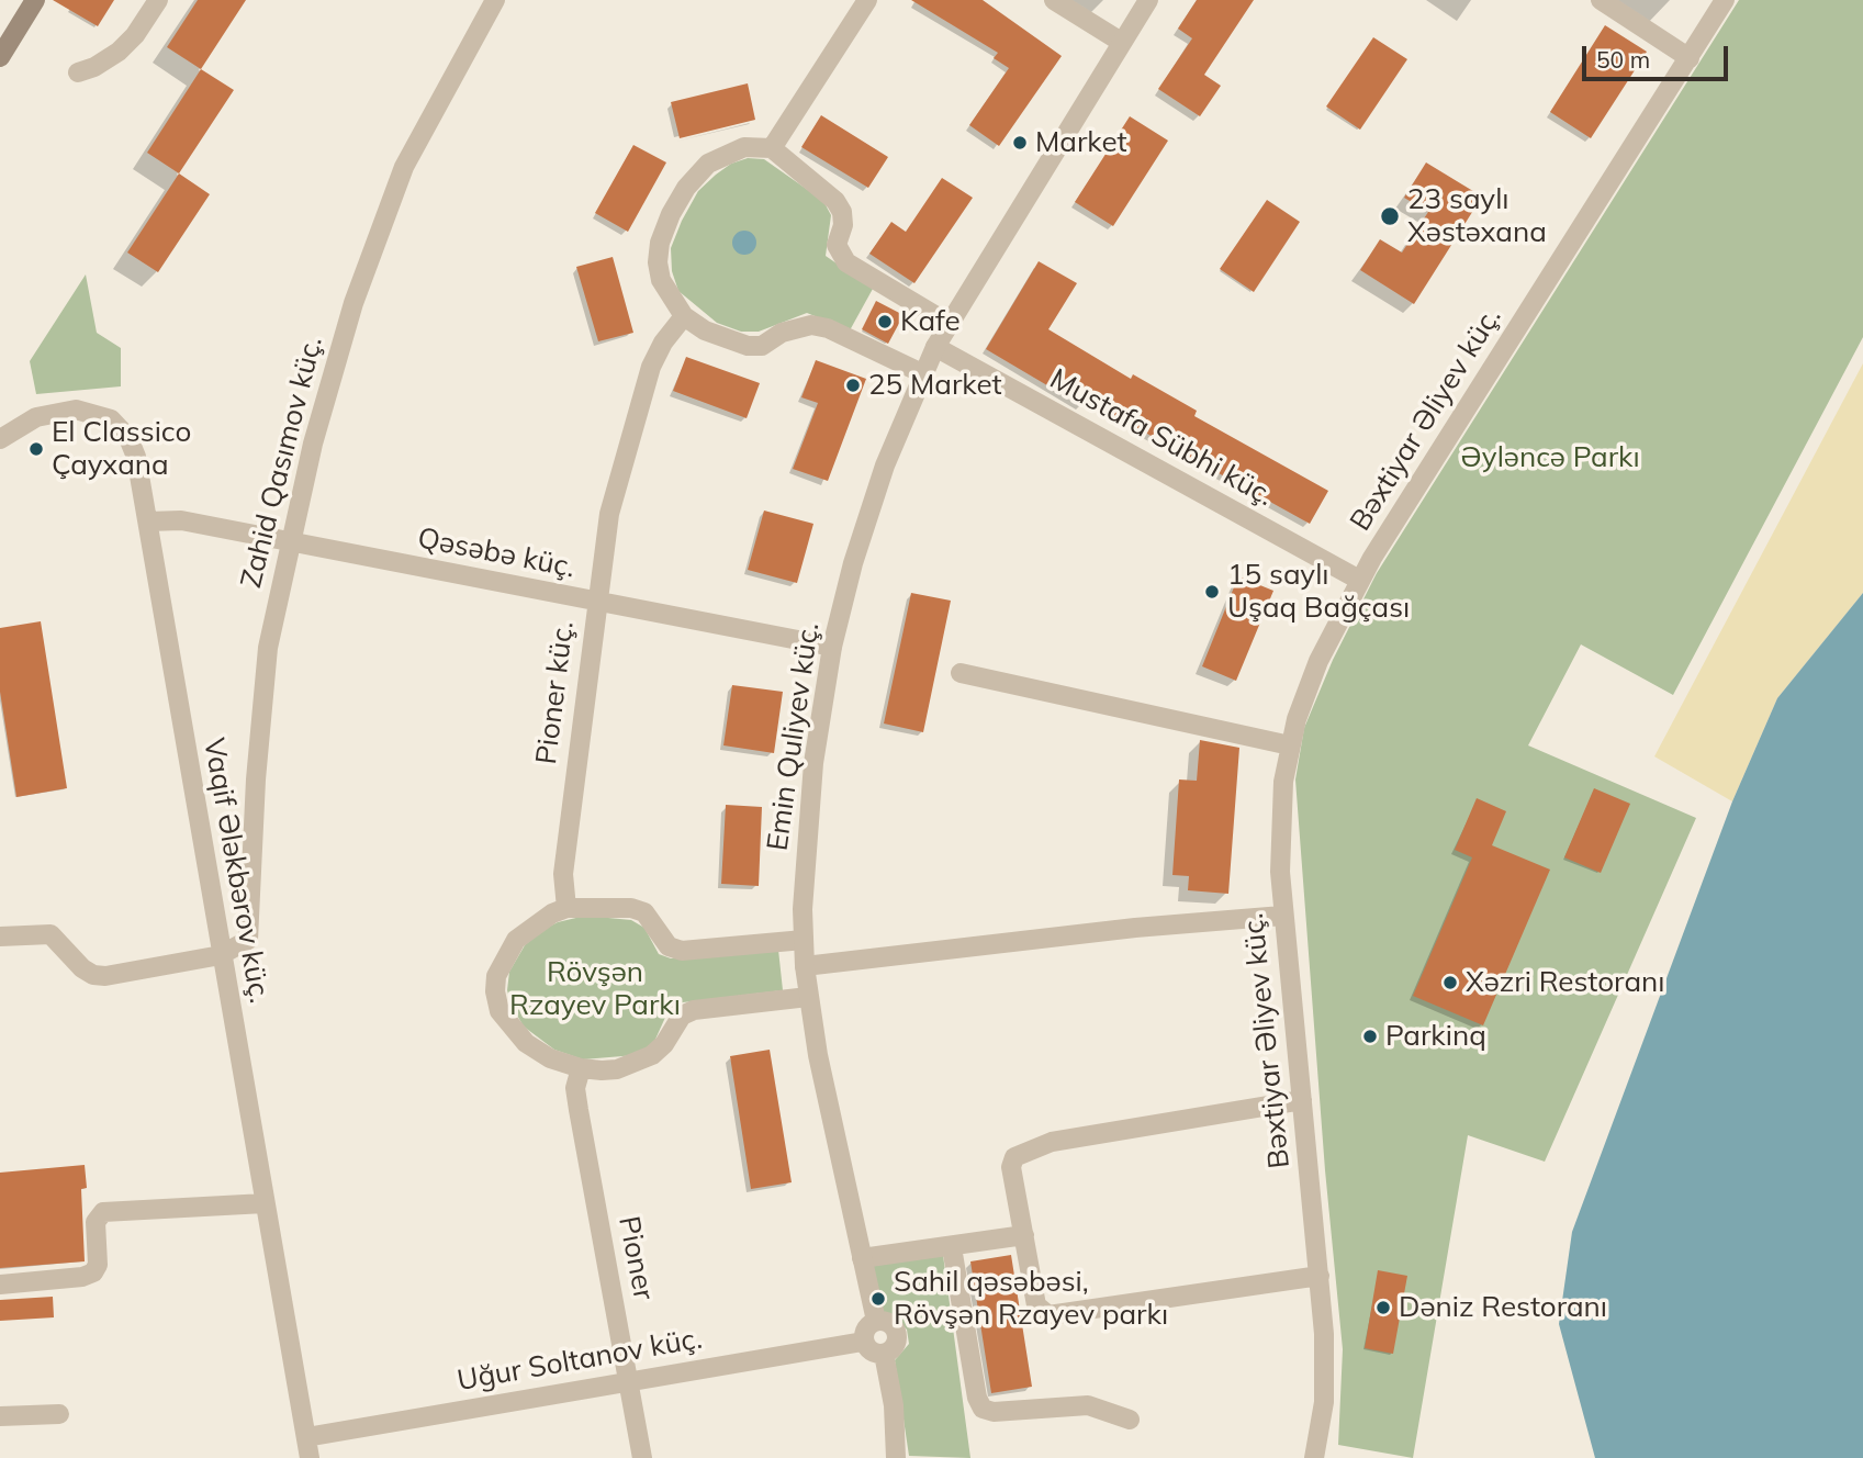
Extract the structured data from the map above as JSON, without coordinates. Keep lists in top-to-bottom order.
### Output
{
  "streets": {
    "street": [
      "Bəxtiyar Əliyev küç.",
      "Mustafa Sübhi küç.",
      "Zahid Qasımov küç.",
      "Qəsəbə küç.",
      "Pioner küç.",
      "Emin Quliyev küç.",
      "Vaqif Ələkbərov küç.",
      "Pioner",
      "Uğur Soltanov küç."
    ]
  },
  "crossings": [
    ["Bəxtiyar Əliyev küç.", "Mustafa Sübhi küç."],
    ["Mustafa Sübhi küç.", "Emin Quliyev küç."],
    ["Zahid Qasımov küç.", "Qəsəbə küç."],
    ["Zahid Qasımov küç.", "Vaqif Ələkbərov küç."],
    ["Qəsəbə küç.", "Pioner küç."],
    ["Qəsəbə küç.", "Emin Quliyev küç."],
    ["Qəsəbə küç.", "Vaqif Ələkbərov küç."],
    ["Emin Quliyev küç.", "Uğur Soltanov küç."],
    ["Vaqif Ələkbərov küç.", "Uğur Soltanov küç."],
    ["Pioner", "Uğur Soltanov küç."]
  ],
  "parks": ["Əyləncə Parkı", "Rövşən Rzayev Parkı"],
  "places": [
    "Market",
    "23 saylı Xəstəxana",
    "Kafe",
    "25 Market",
    "El Classico Çayxana",
    "15 saylı Uşaq Bağçası",
    "Xəzri Restoranı",
    "Parkinq",
    "Sahil qəsəbəsi, Rövşən Rzayev parkı",
    "Dəniz Restoranı"
  ],
  "scale_bar": "50 m"
}
